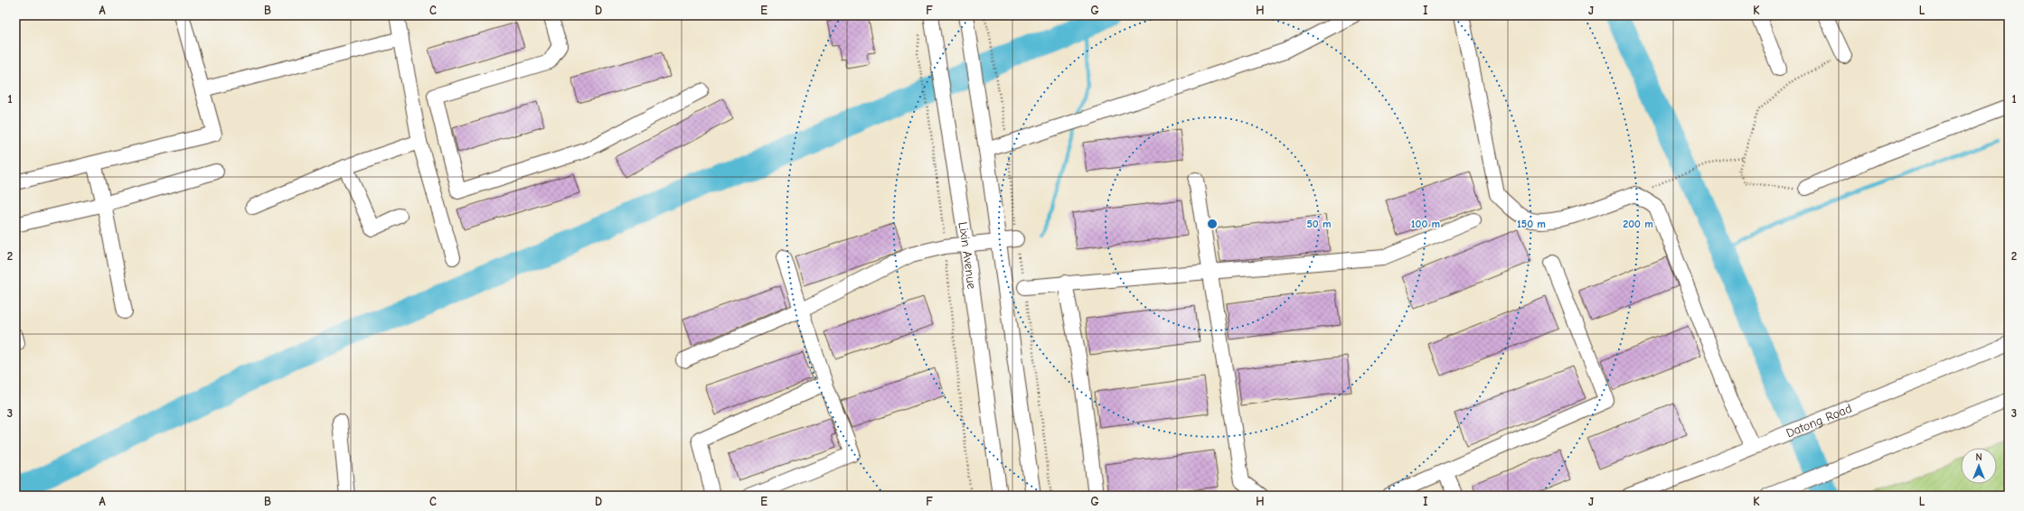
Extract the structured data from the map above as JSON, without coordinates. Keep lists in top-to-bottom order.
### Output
{
  "streets": {
    "street": ["Lixin Avenue", "Datong Road"]
  },
  "north": "top",
  "grid": {
    "columns": [
      "A",
      "B",
      "C",
      "D",
      "E",
      "F",
      "G",
      "H",
      "I",
      "J",
      "K",
      "L"
    ],
    "rows": ["1", "2", "3"]
  },
  "rings": [
    "50 m",
    "100 m",
    "150 m",
    "200 m"
  ]
}
